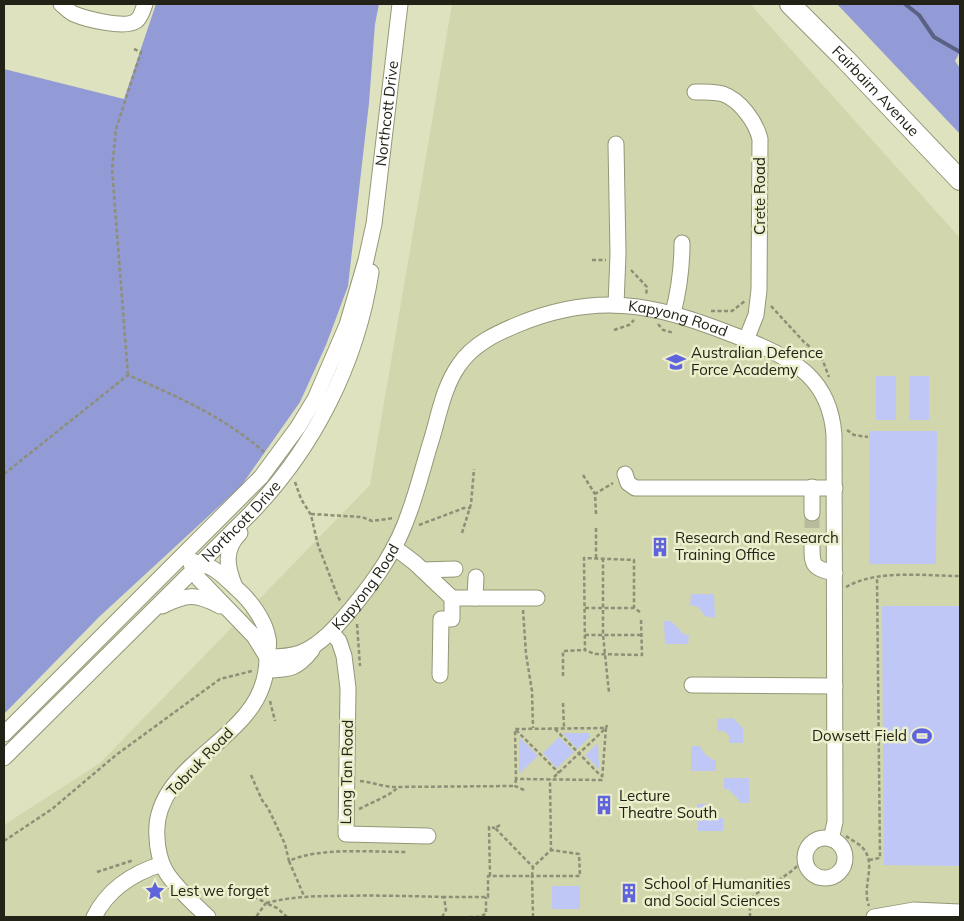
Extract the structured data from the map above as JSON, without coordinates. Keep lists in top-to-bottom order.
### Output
{
  "streets": {
    "main road": ["Fairbairn Avenue"],
    "street": [
      "Northcott Drive",
      "Crete Road",
      "Kapyong Road",
      "Tobruk Road",
      "Long Tan Road"
    ]
  },
  "crossings": [
    ["Northcott Drive", "Tobruk Road"],
    ["Crete Road", "Kapyong Road"],
    ["Kapyong Road", "Tobruk Road"],
    ["Kapyong Road", "Long Tan Road"]
  ],
  "places": {
    "school or university": ["Australian Defence Force Academy"],
    "building": ["Research and Research Training Office", "Lecture Theatre South", "School of Humanities and Social Sciences"],
    "sports": ["Dowsett Field"],
    "place": ["Lest we forget"]
  }
}
